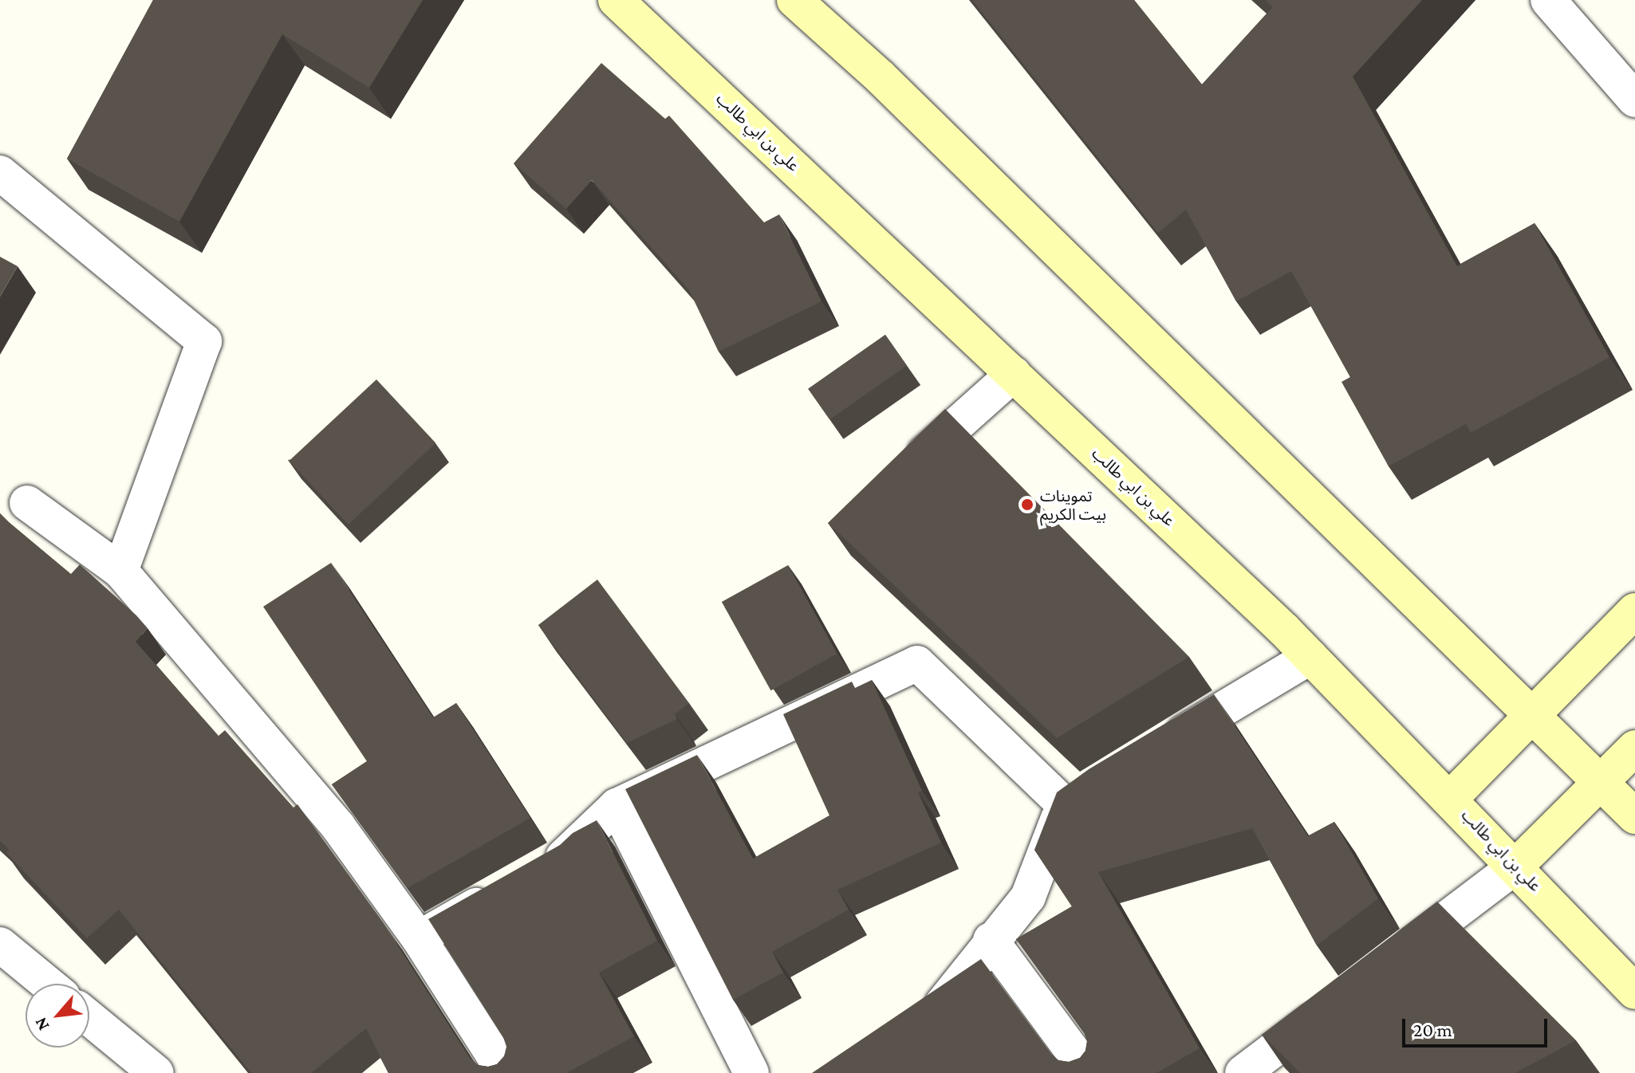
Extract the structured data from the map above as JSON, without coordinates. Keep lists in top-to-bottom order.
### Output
{
  "streets": {
    "main road": ["علي بن ابي طالب"]
  },
  "places": ["تموينات بيت الكريم"],
  "scale_bar": "20 m",
  "north": "bottom left"
}
